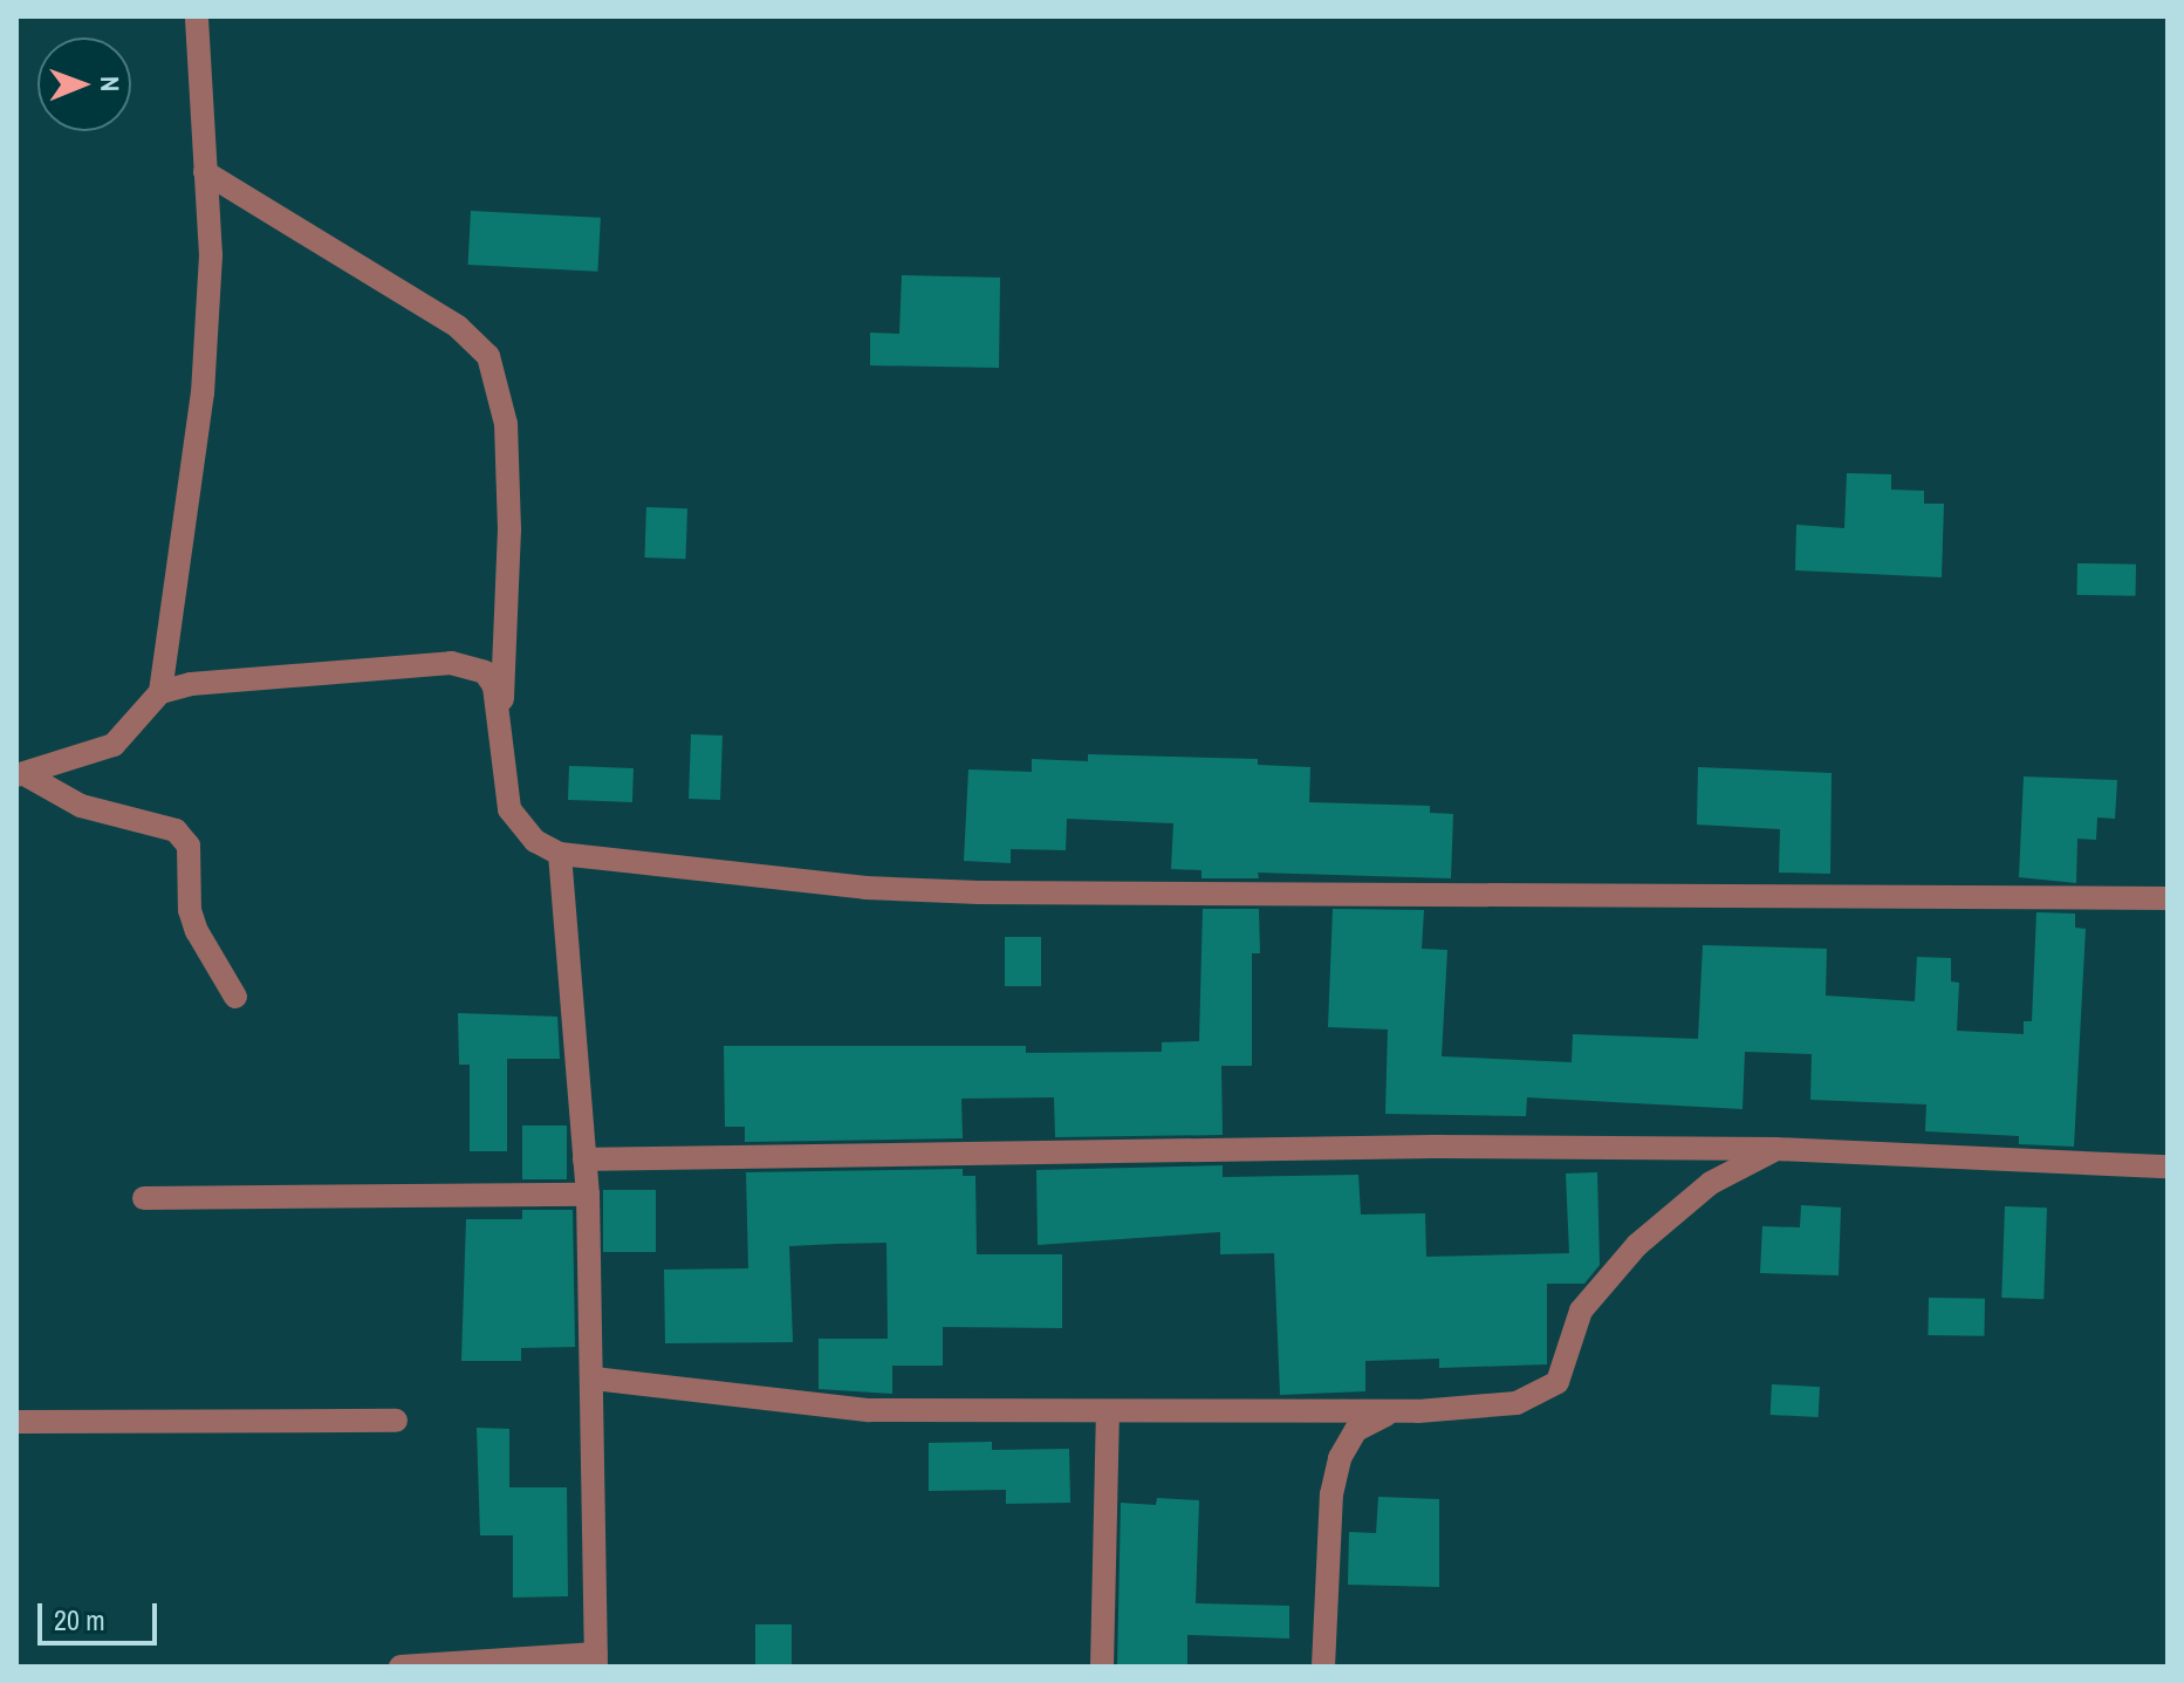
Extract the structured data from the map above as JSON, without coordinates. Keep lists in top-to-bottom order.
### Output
{
  "scale_bar": "20 m",
  "north": "right"
}
